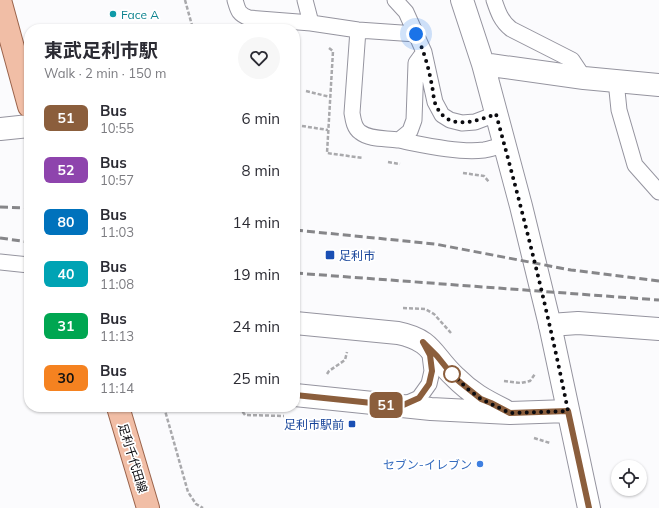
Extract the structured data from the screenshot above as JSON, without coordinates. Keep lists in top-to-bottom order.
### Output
{
  "streets": {
    "main road": ["足利千代田線"]
  },
  "places": {
    "other": ["Face A", "セブン-イレブン"],
    "transit": ["足利市", "足利市駅前"]
  },
  "lines": ["bus line 51"],
  "page": {
    "on_map": "51",
    "heading": ["東武足利市駅", "Walk · 2 min · 150 m"],
    "list": [
      {
        "mark": "51",
        "name": "Bus",
        "note": "10:55",
        "value": "6 min"
      },
      {
        "mark": "52",
        "name": "Bus",
        "note": "10:57",
        "value": "8 min"
      },
      {
        "mark": "80",
        "name": "Bus",
        "note": "11:03",
        "value": "14 min"
      },
      {
        "mark": "40",
        "name": "Bus",
        "note": "11:08",
        "value": "19 min"
      },
      {
        "mark": "31",
        "name": "Bus",
        "note": "11:13",
        "value": "24 min"
      },
      {
        "mark": "30",
        "name": "Bus",
        "note": "11:14",
        "value": "25 min"
      }
    ]
  }
}
